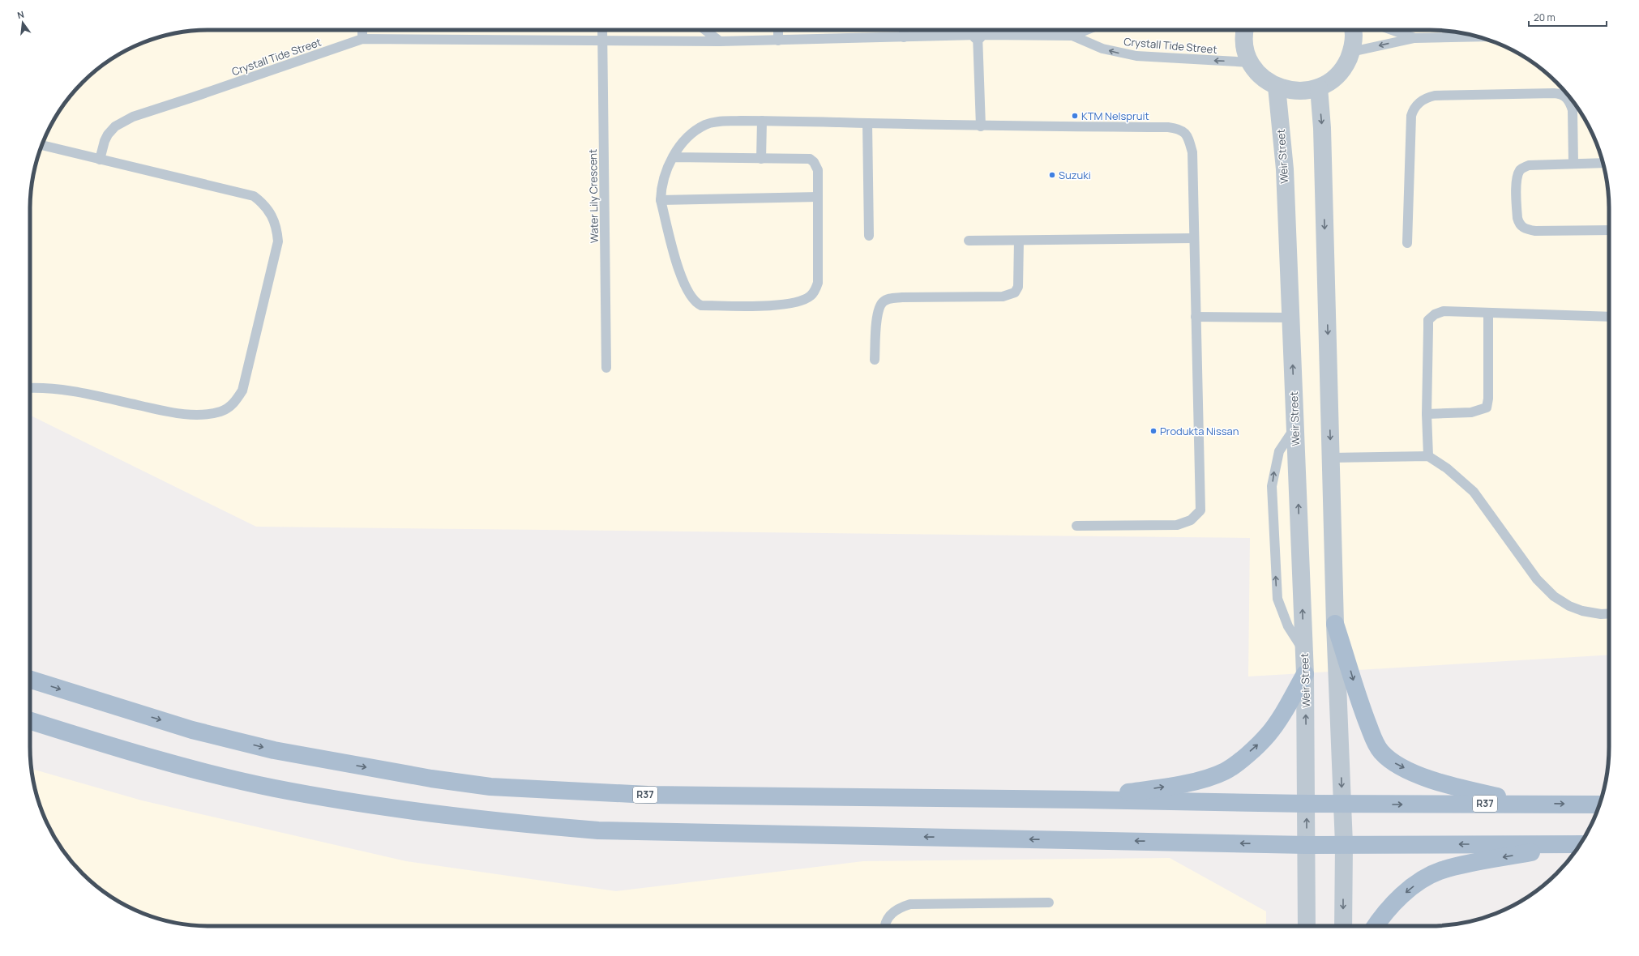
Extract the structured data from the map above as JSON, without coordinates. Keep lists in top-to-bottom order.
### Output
{
  "streets": {
    "main road": ["R37"],
    "street": ["Weir Street"],
    "lane": ["Crystall Tide Street", "Water Lily Crescent"]
  },
  "crossings": [
    ["Crystall Tide Street", "Water Lily Crescent"],
    ["Weir Street", "R37"]
  ],
  "places": ["KTM Nelspruit", "Suzuki", "Produkta Nissan"],
  "scale_bar": "20 m",
  "north": "top"
}
